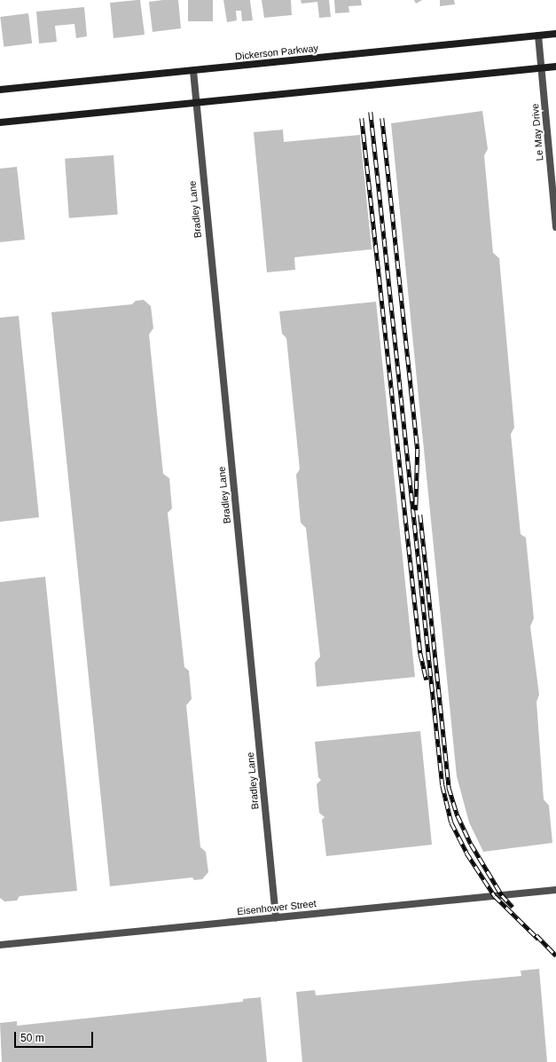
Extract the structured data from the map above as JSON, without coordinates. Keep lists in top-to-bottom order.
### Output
{
  "streets": {
    "main road": ["Dickerson Parkway"],
    "street": ["Le May Drive", "Bradley Lane", "Eisenhower Street"]
  },
  "crossings": [
    ["Dickerson Parkway", "Le May Drive"],
    ["Dickerson Parkway", "Bradley Lane"],
    ["Bradley Lane", "Eisenhower Street"]
  ],
  "scale_bar": "50 m"
}
